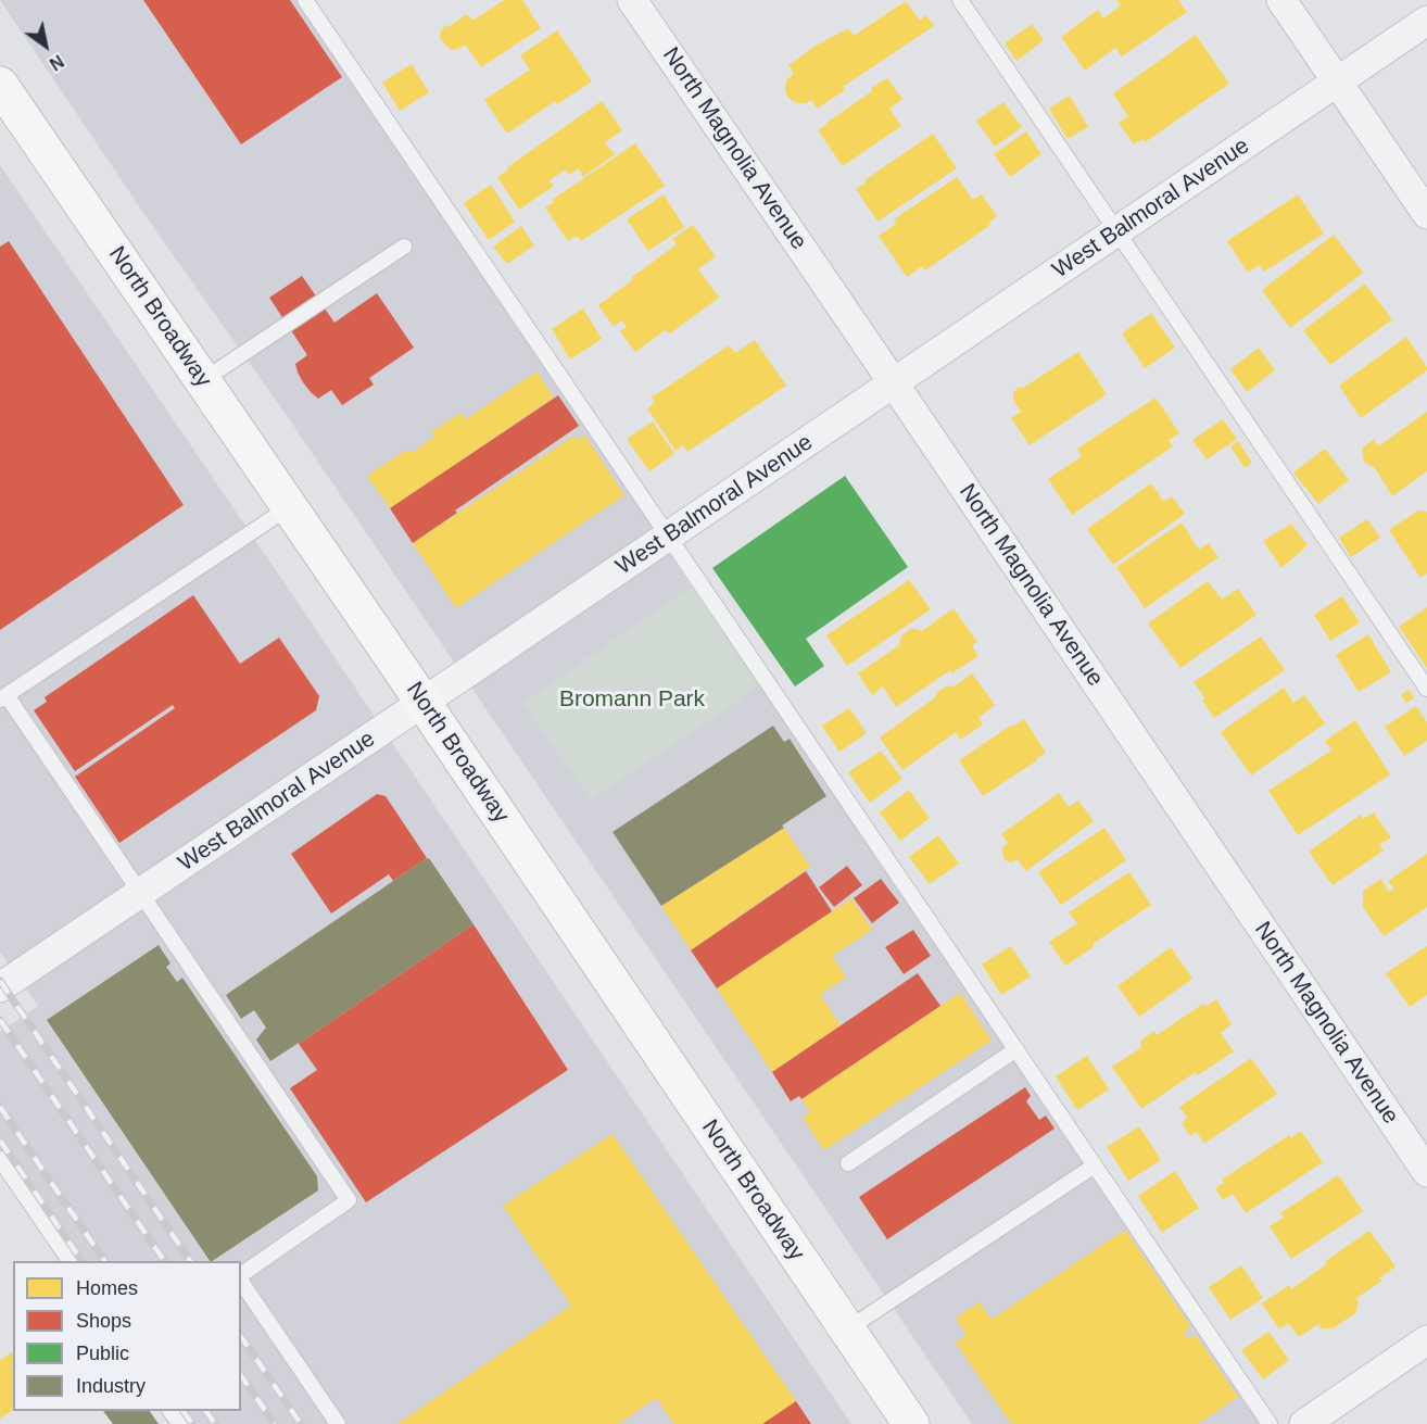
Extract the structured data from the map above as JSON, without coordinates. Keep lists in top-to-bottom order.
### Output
{
  "streets": {
    "main road": ["North Broadway"],
    "street": ["North Magnolia Avenue", "West Balmoral Avenue"]
  },
  "crossings": [
    ["North Magnolia Avenue", "West Balmoral Avenue"],
    ["West Balmoral Avenue", "North Broadway"]
  ],
  "parks": ["Bromann Park"],
  "legend": [
    "Homes",
    "Shops",
    "Public",
    "Industry"
  ],
  "north": "bottom right"
}
